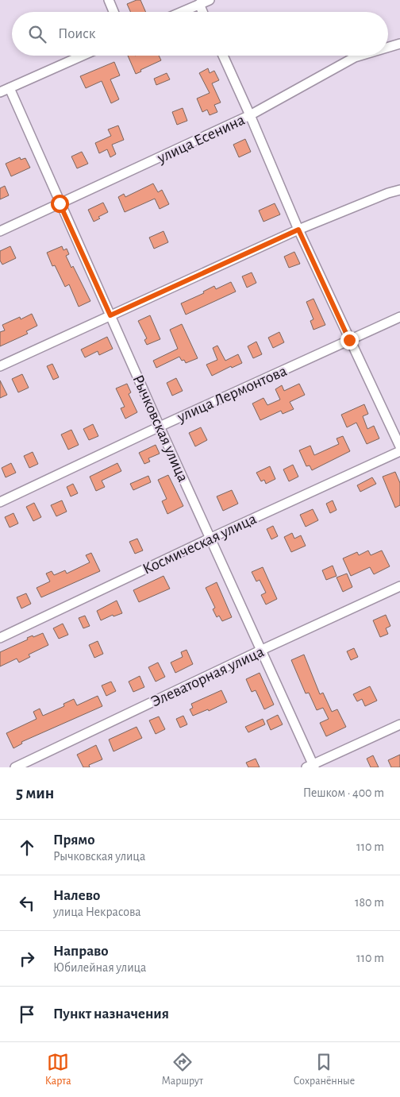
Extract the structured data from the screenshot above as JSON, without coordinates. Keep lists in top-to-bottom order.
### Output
{
  "streets": {
    "street": [
      "улица Есенина",
      "улица Лермонтова",
      "Рычковская улица",
      "Космическая улица",
      "Элеваторная улица"
    ]
  },
  "crossings": [
    ["улица Есенина", "Рычковская улица"],
    ["улица Лермонтова", "Рычковская улица"],
    ["Рычковская улица", "Космическая улица"],
    ["Рычковская улица", "Элеваторная улица"]
  ],
  "page": {
    "search": "Поиск",
    "heading": ["5 мин", "Пешком · 400 m"],
    "list": [
      ["Прямо", "Рычковская улица", "110 m"],
      ["Налево", "улица Некрасова", "180 m"],
      ["Направо", "Юбилейная улица", "110 m"],
      "Пункт назначения"
    ],
    "nav": ["Карта", "Маршрут", "Сохранённые"]
  }
}
